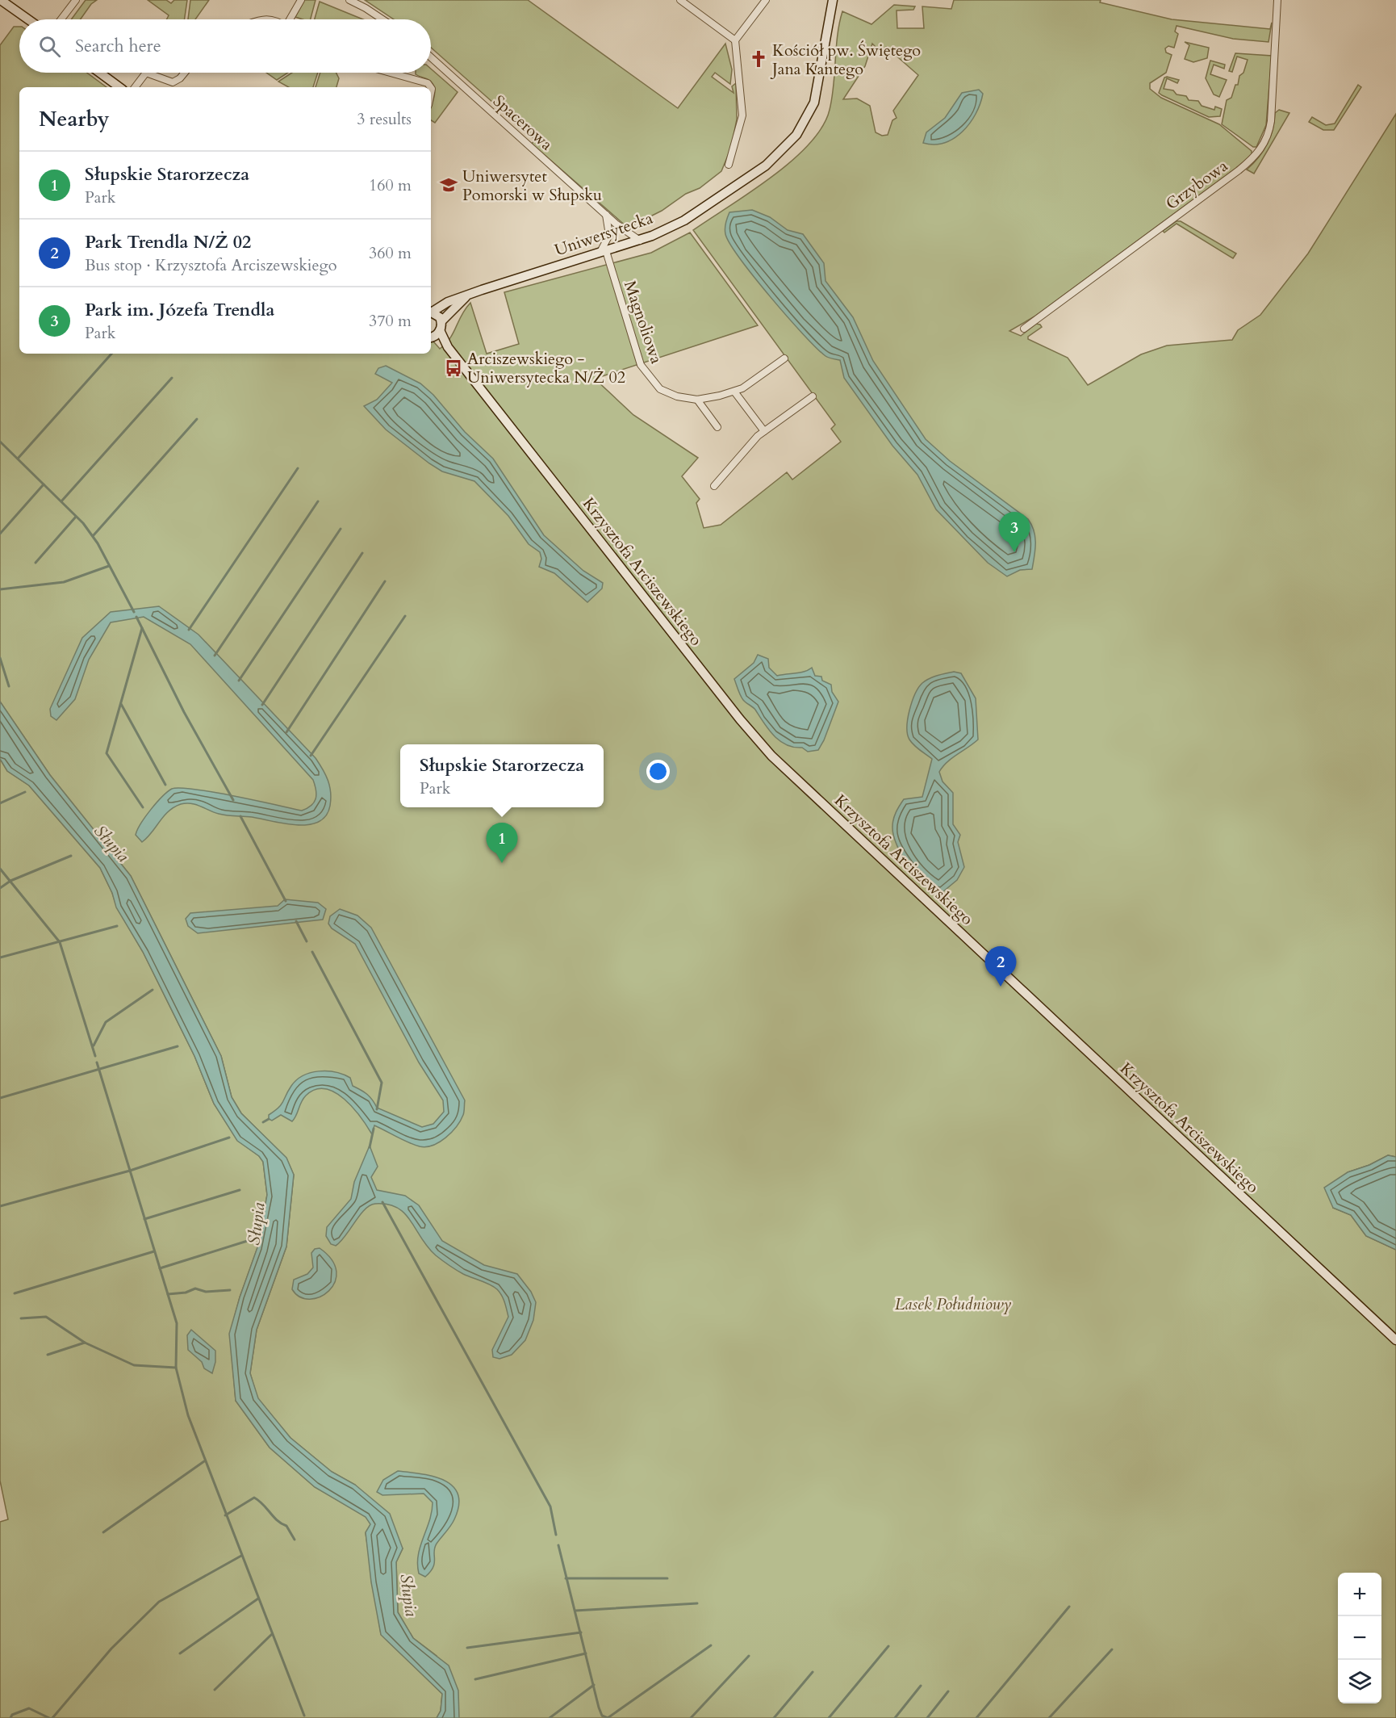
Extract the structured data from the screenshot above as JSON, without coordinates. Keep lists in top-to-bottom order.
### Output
{
  "streets": {
    "street": [
      "Spacerowa",
      "Grzybowa",
      "Uniwersytecka",
      "Magnoliowa",
      "Krzysztofa Arciszewskiego"
    ]
  },
  "crossings": [
    ["Spacerowa", "Uniwersytecka"],
    ["Uniwersytecka", "Magnoliowa"],
    ["Uniwersytecka", "Krzysztofa Arciszewskiego"]
  ],
  "water": ["Słupia"],
  "parks": ["Lasek Południowy"],
  "places": {
    "church": ["Kościół pw. Świętego Jana Kantego"],
    "school or university": ["Uniwersytet Pomorski w Słupsku"],
    "bus stop": ["Arciszewskiego - Uniwersytecka N/Ż 02"]
  },
  "page": {
    "search": "Search here",
    "heading": ["Nearby", "3 results"],
    "list": [
      {
        "mark": "1",
        "name": "Słupskie Starorzecza",
        "note": "Park",
        "value": "160 m"
      },
      {
        "mark": "2",
        "name": "Park Trendla N/Ż 02",
        "note": "Bus stop · Krzysztofa Arciszewskiego",
        "value": "360 m"
      },
      {
        "mark": "3",
        "name": "Park im. Józefa Trendla",
        "note": "Park",
        "value": "370 m"
      }
    ],
    "pins": ["3", "1", "2"],
    "popup": ["Słupskie Starorzecza", "Park"],
    "map_buttons": ["+", "−"]
  }
}
